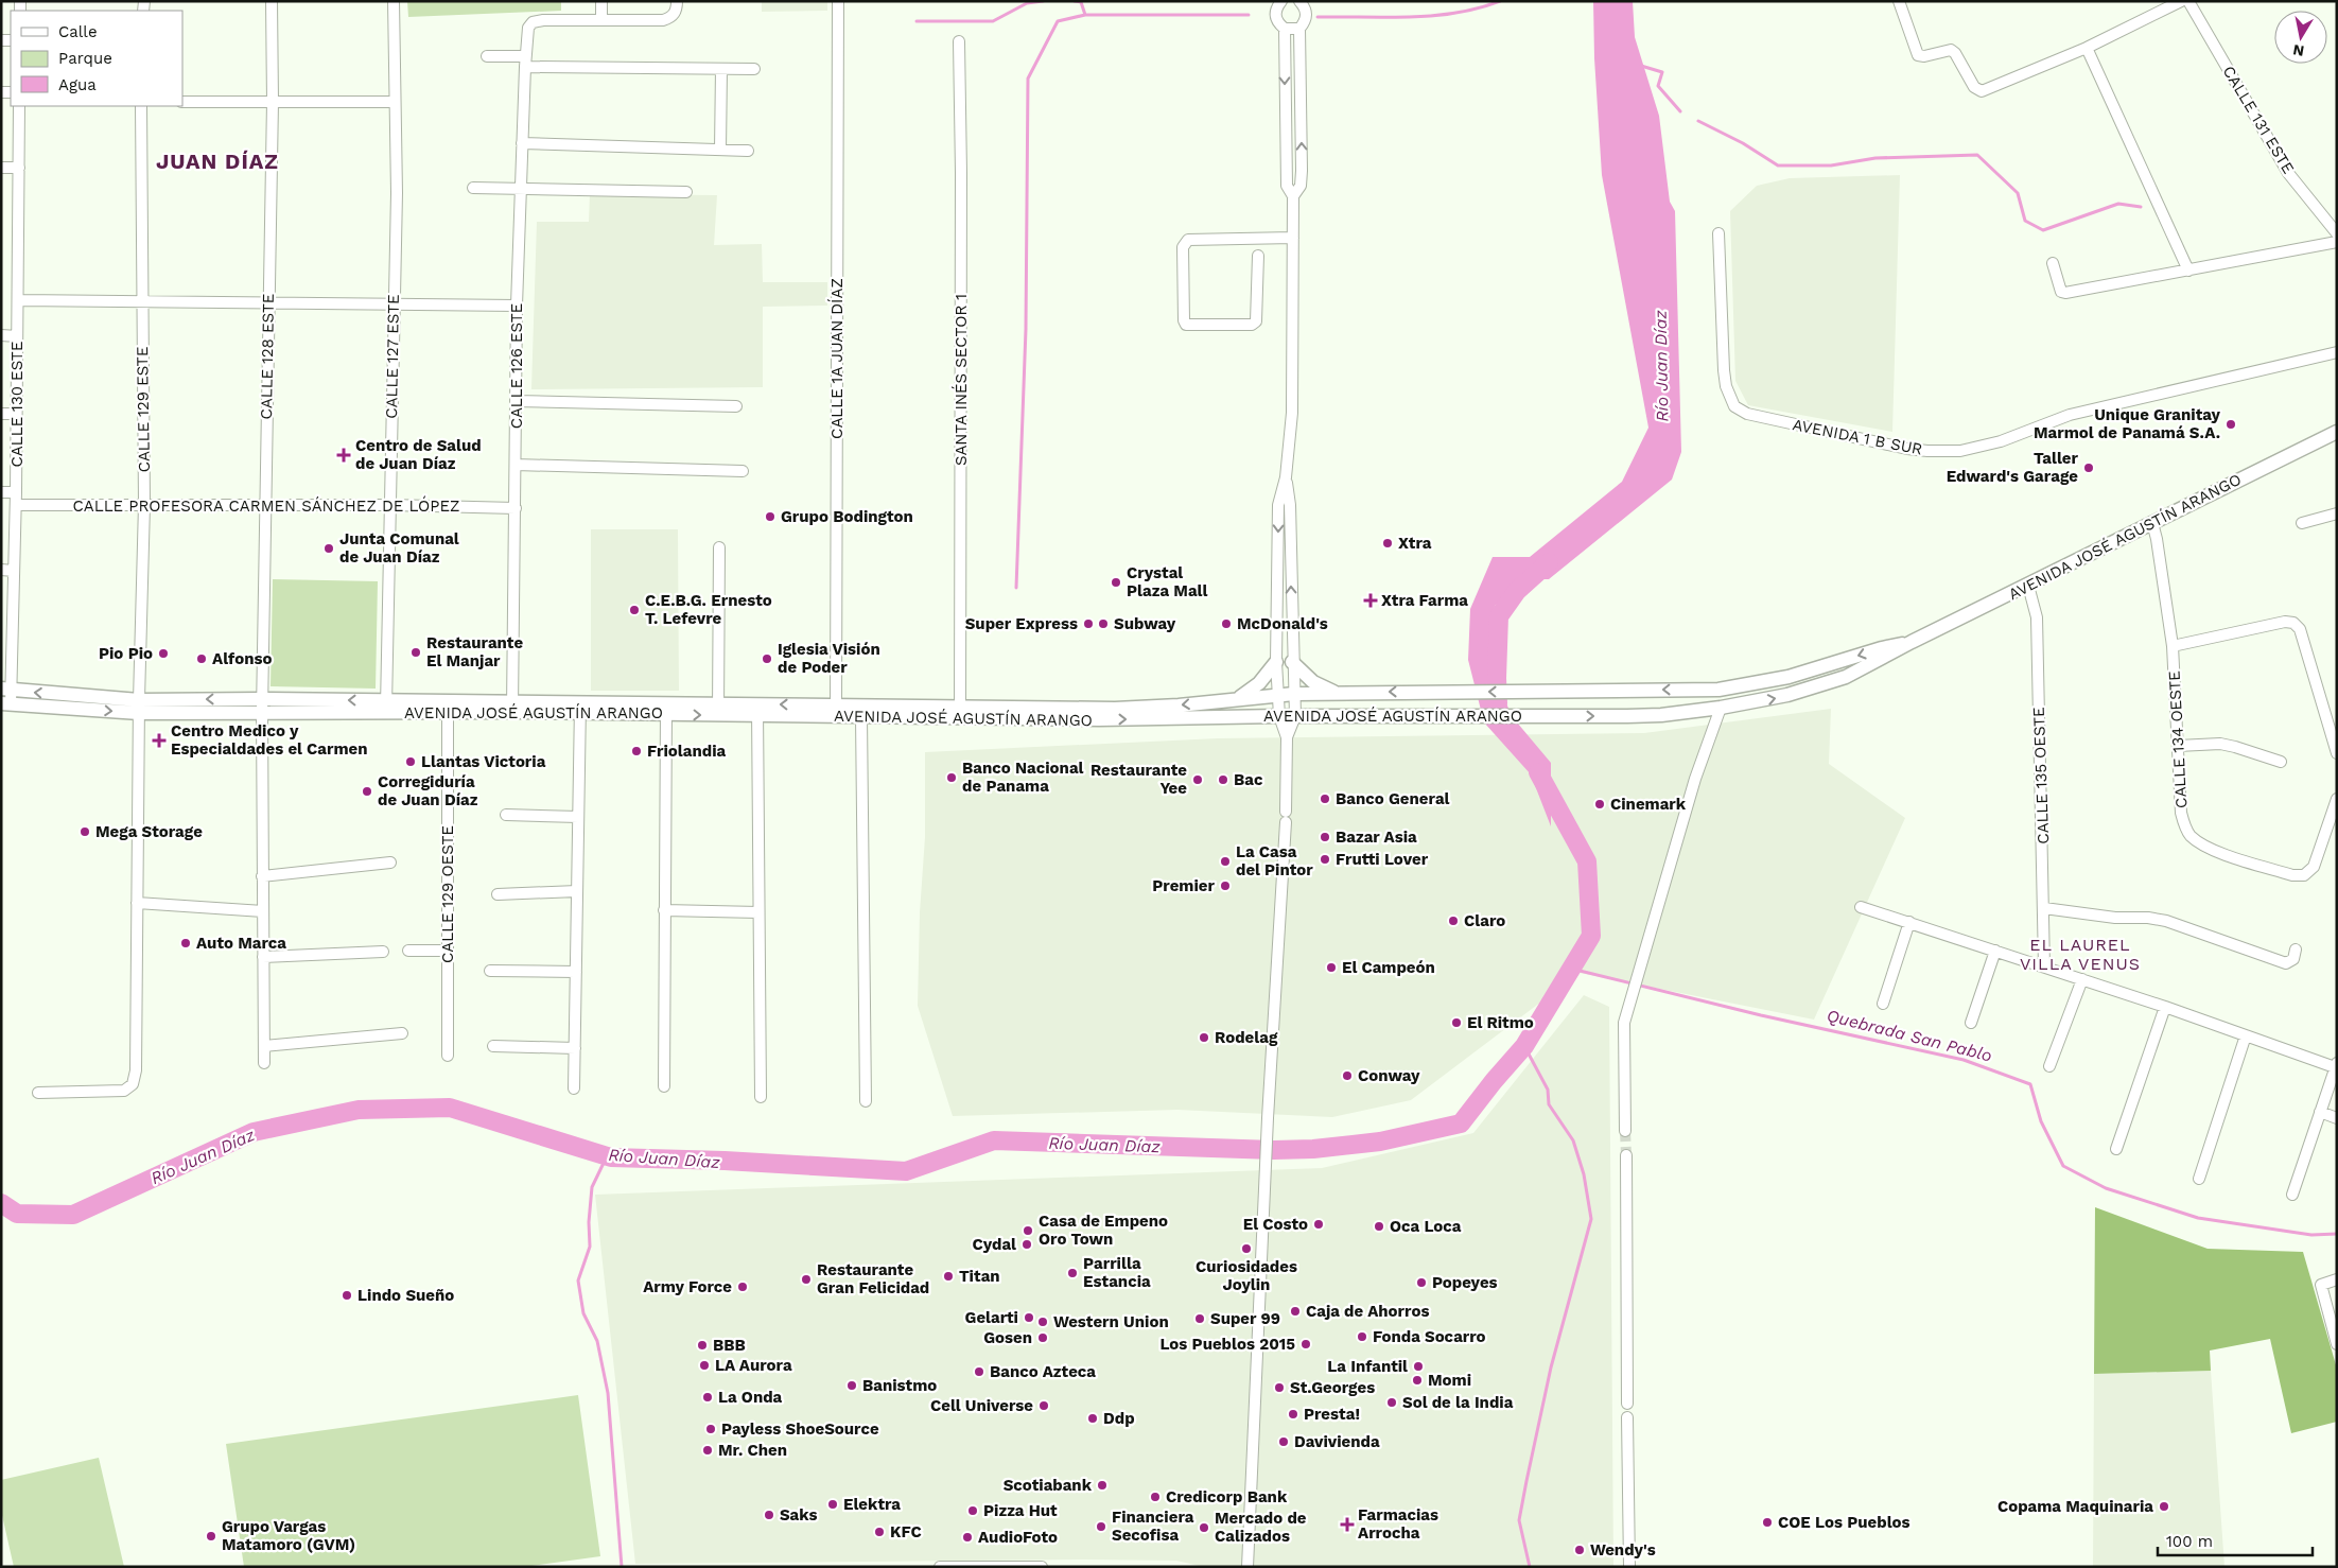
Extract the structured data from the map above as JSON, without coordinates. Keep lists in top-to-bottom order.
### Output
{
  "streets": {
    "main road": ["AVENIDA JOSÉ AGUSTÍN ARANGO"],
    "street": [
      "CALLE 131 ESTE",
      "CALLE 128 ESTE",
      "CALLE 127 ESTE",
      "CALLE 1A JUAN DÍAZ",
      "CALLE 126 ESTE",
      "SANTA INÉS SECTOR 1",
      "CALLE 130 ESTE",
      "CALLE 129 ESTE",
      "AVENIDA 1 B SUR",
      "CALLE PROFESORA CARMEN SÁNCHEZ DE LÓPEZ",
      "CALLE 134 OESTE",
      "CALLE 135 OESTE",
      "CALLE 129 OESTE"
    ]
  },
  "crossings": [
    ["CALLE 128 ESTE", "CALLE PROFESORA CARMEN SÁNCHEZ DE LÓPEZ"],
    ["CALLE 128 ESTE", "AVENIDA JOSÉ AGUSTÍN ARANGO"],
    ["CALLE 127 ESTE", "CALLE PROFESORA CARMEN SÁNCHEZ DE LÓPEZ"],
    ["CALLE 127 ESTE", "AVENIDA JOSÉ AGUSTÍN ARANGO"],
    ["CALLE 1A JUAN DÍAZ", "AVENIDA JOSÉ AGUSTÍN ARANGO"],
    ["CALLE 126 ESTE", "CALLE PROFESORA CARMEN SÁNCHEZ DE LÓPEZ"],
    ["CALLE 126 ESTE", "AVENIDA JOSÉ AGUSTÍN ARANGO"],
    ["SANTA INÉS SECTOR 1", "AVENIDA JOSÉ AGUSTÍN ARANGO"],
    ["CALLE 130 ESTE", "CALLE PROFESORA CARMEN SÁNCHEZ DE LÓPEZ"],
    ["CALLE 130 ESTE", "AVENIDA JOSÉ AGUSTÍN ARANGO"],
    ["CALLE 129 ESTE", "CALLE PROFESORA CARMEN SÁNCHEZ DE LÓPEZ"],
    ["CALLE 129 ESTE", "AVENIDA JOSÉ AGUSTÍN ARANGO"],
    ["AVENIDA JOSÉ AGUSTÍN ARANGO", "CALLE 134 OESTE"],
    ["AVENIDA JOSÉ AGUSTÍN ARANGO", "CALLE 135 OESTE"],
    ["AVENIDA JOSÉ AGUSTÍN ARANGO", "CALLE 129 OESTE"]
  ],
  "districts": ["JUAN DÍAZ", "EL LAUREL VILLA VENUS"],
  "water": ["Río Juan Díaz", "Quebrada San Pablo"],
  "places": {
    "other": [
      "Unique Granitay Marmol de Panamá S.A.",
      "Taller Edward's Garage",
      "Grupo Bodington",
      "Xtra",
      "Junta Comunal de Juan Díaz",
      "Crystal Plaza Mall",
      "C.E.B.G. Ernesto T. Lefevre",
      "Super Express",
      "Subway",
      "McDonald's",
      "Restaurante El Manjar",
      "Pio Pio",
      "Alfonso",
      "Iglesia Visión de Poder",
      "Friolandia",
      "Llantas Victoria",
      "Banco Nacional de Panama",
      "Restaurante Yee",
      "Bac",
      "Corregiduría de Juan Díaz",
      "Banco General",
      "Cinemark",
      "Mega Storage",
      "Bazar Asia",
      "Frutti Lover",
      "La Casa del Pintor",
      "Premier",
      "Claro",
      "Auto Marca",
      "El Campeón",
      "El Ritmo",
      "Rodelag",
      "Conway",
      "El Costo",
      "Oca Loca",
      "Casa de Empeno Oro Town",
      "Cydal",
      "Curiosidades Joylin",
      "Parrilla Estancia",
      "Titan",
      "Restaurante Gran Felicidad",
      "Popeyes",
      "Army Force",
      "Lindo Sueño",
      "Caja de Ahorros",
      "Gelarti",
      "Super 99",
      "Western Union",
      "Fonda Socarro",
      "Gosen",
      "Los Pueblos 2015",
      "BBB",
      "LA Aurora",
      "La Infantil",
      "Banco Azteca",
      "Momi",
      "Banistmo",
      "St.Georges",
      "La Onda",
      "Sol de la India",
      "Cell Universe",
      "Presta!",
      "Ddp",
      "Payless ShoeSource",
      "Davivienda",
      "Mr. Chen",
      "Scotiabank",
      "Credicorp Bank",
      "Elektra",
      "Copama Maquinaria",
      "Pizza Hut",
      "Saks",
      "COE Los Pueblos",
      "Financiera Secofisa",
      "Mercado de Calizados",
      "KFC",
      "Grupo Vargas Matamoro (GVM)",
      "AudioFoto",
      "Wendy's"
    ],
    "health": [
      "Centro de Salud de Juan Díaz",
      "Xtra Farma",
      "Centro Medico y Especialdades el Carmen",
      "Farmacias Arrocha"
    ]
  },
  "legend": ["Calle", "Parque", "Agua"],
  "scale_bar": "100 m",
  "north": "bottom"
}
